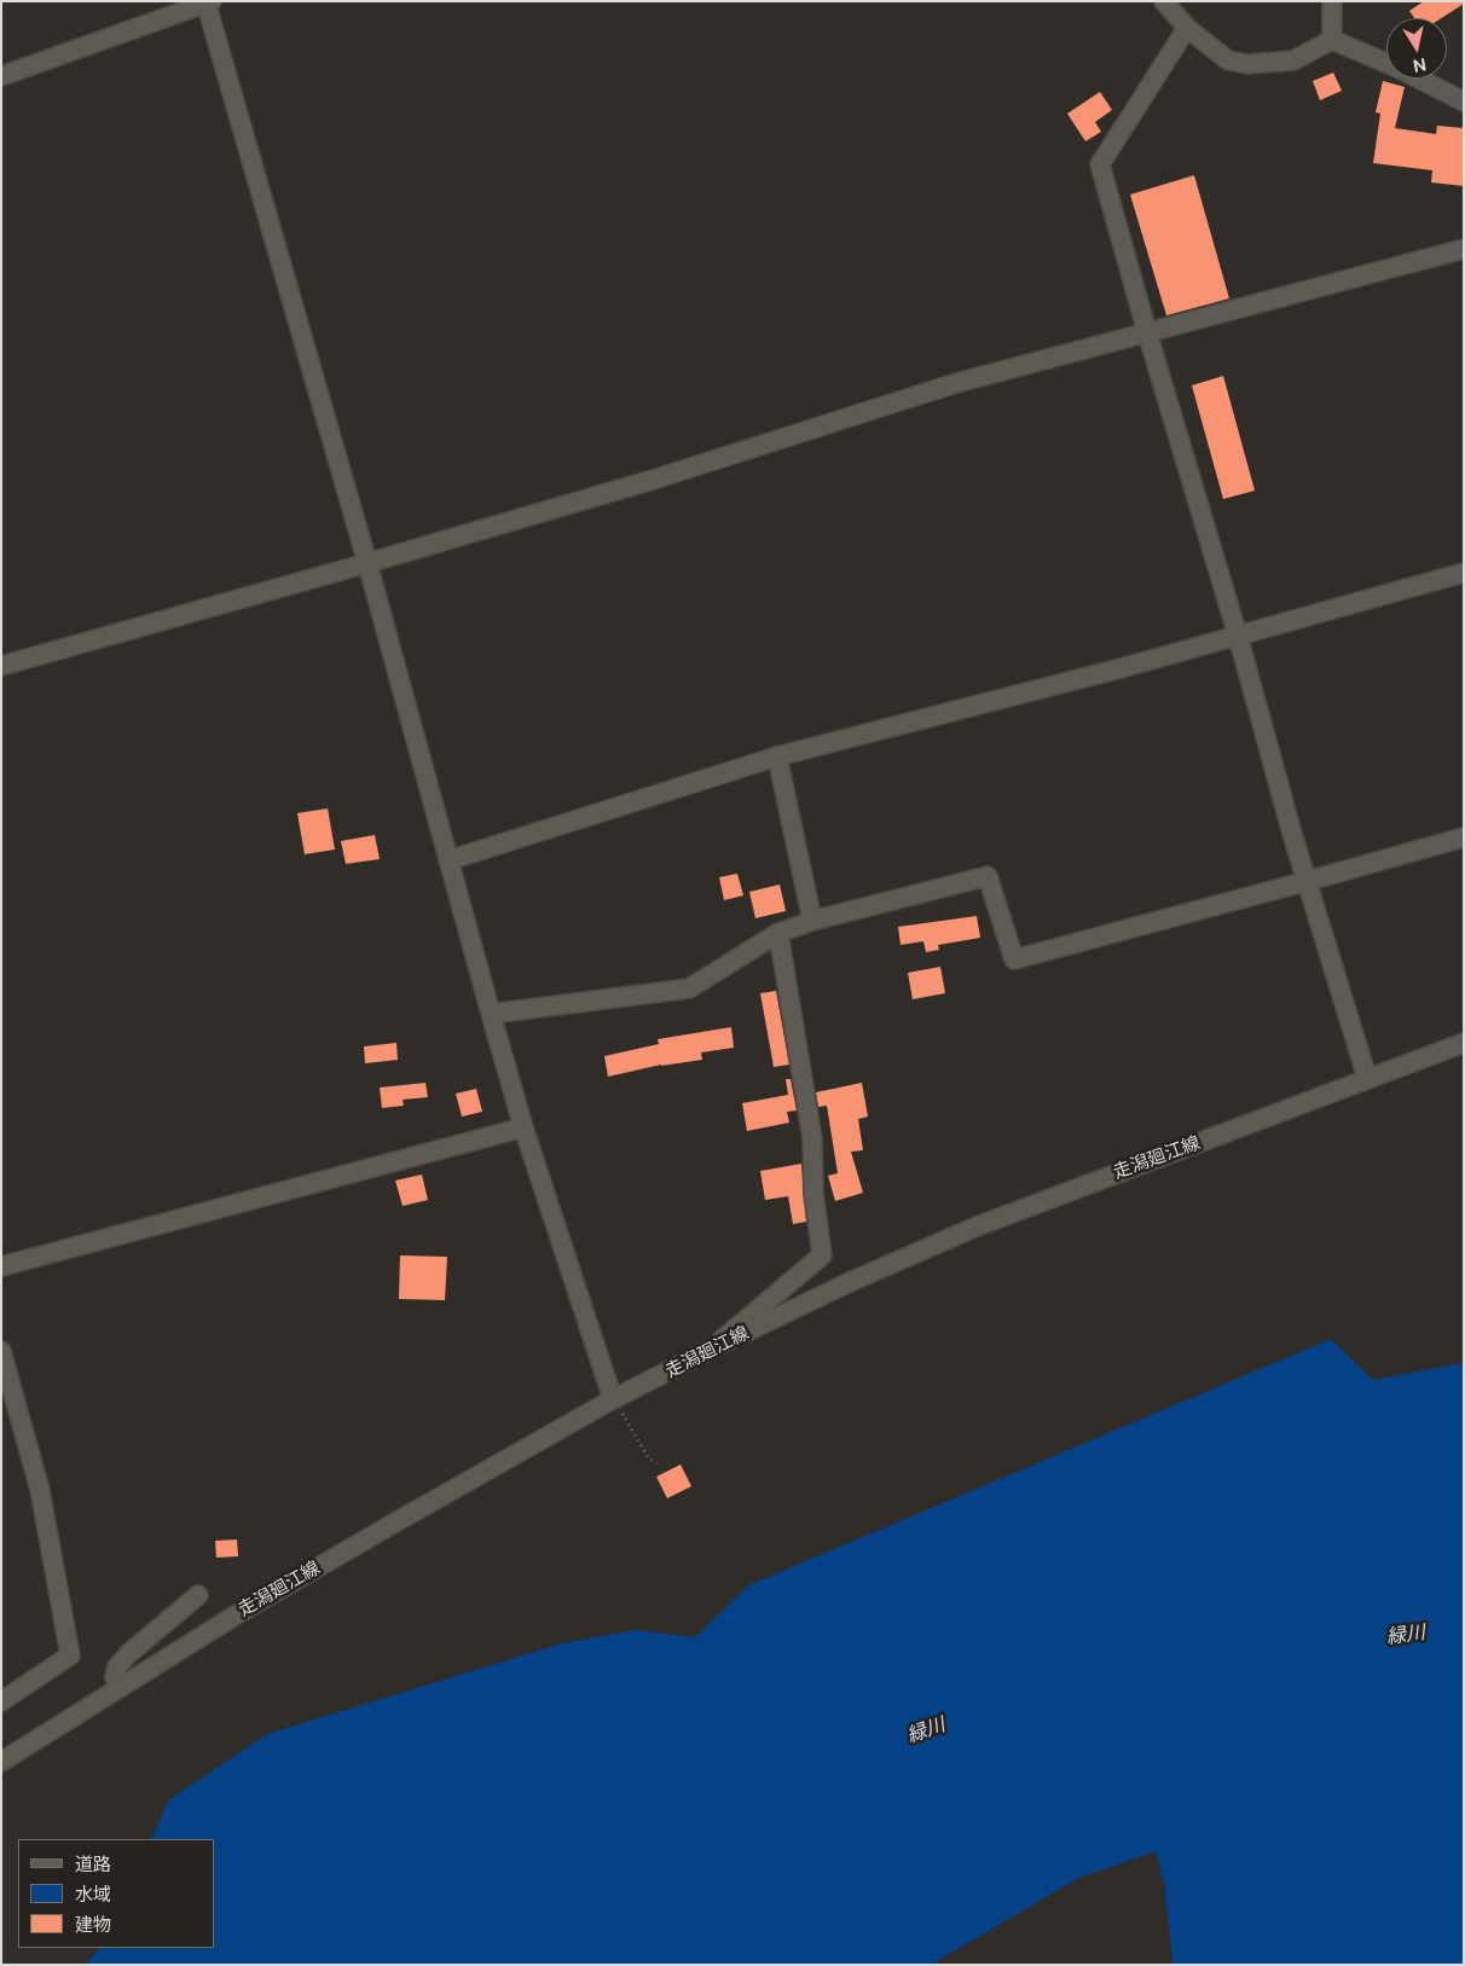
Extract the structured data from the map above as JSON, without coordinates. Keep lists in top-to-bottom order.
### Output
{
  "streets": {
    "street": ["走潟廻江線"]
  },
  "water": ["緑川"],
  "legend": ["道路", "水域", "建物"],
  "north": "bottom"
}
